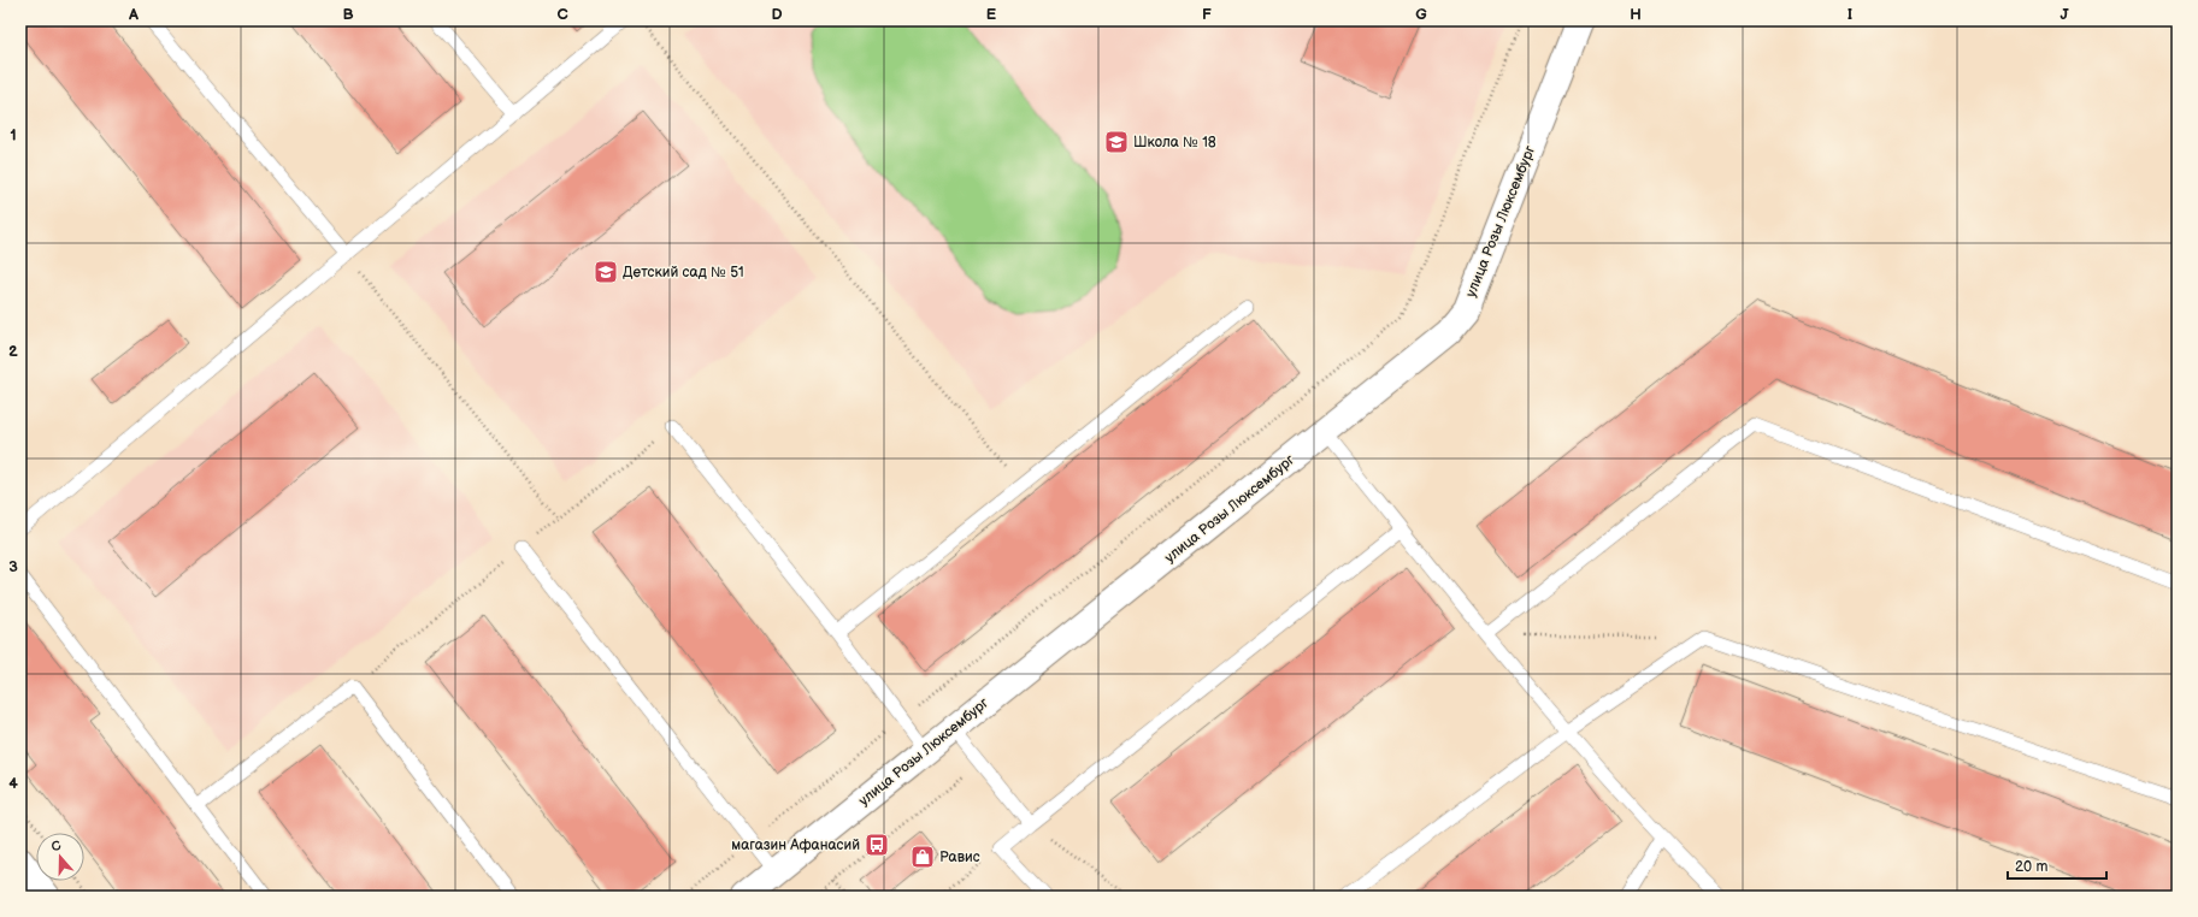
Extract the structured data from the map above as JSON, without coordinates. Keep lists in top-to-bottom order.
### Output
{
  "streets": {
    "street": ["улица Розы Люксембург"]
  },
  "places": {
    "school or university": ["Школа № 18", "Детский сад № 51"],
    "bus stop": ["магазин Афанасий"],
    "shop": ["Равис"]
  },
  "scale_bar": "20 m",
  "north": "top",
  "grid": {
    "columns": [
      "A",
      "B",
      "C",
      "D",
      "E",
      "F",
      "G",
      "H",
      "I",
      "J"
    ],
    "rows": [
      "1",
      "2",
      "3",
      "4"
    ]
  }
}
